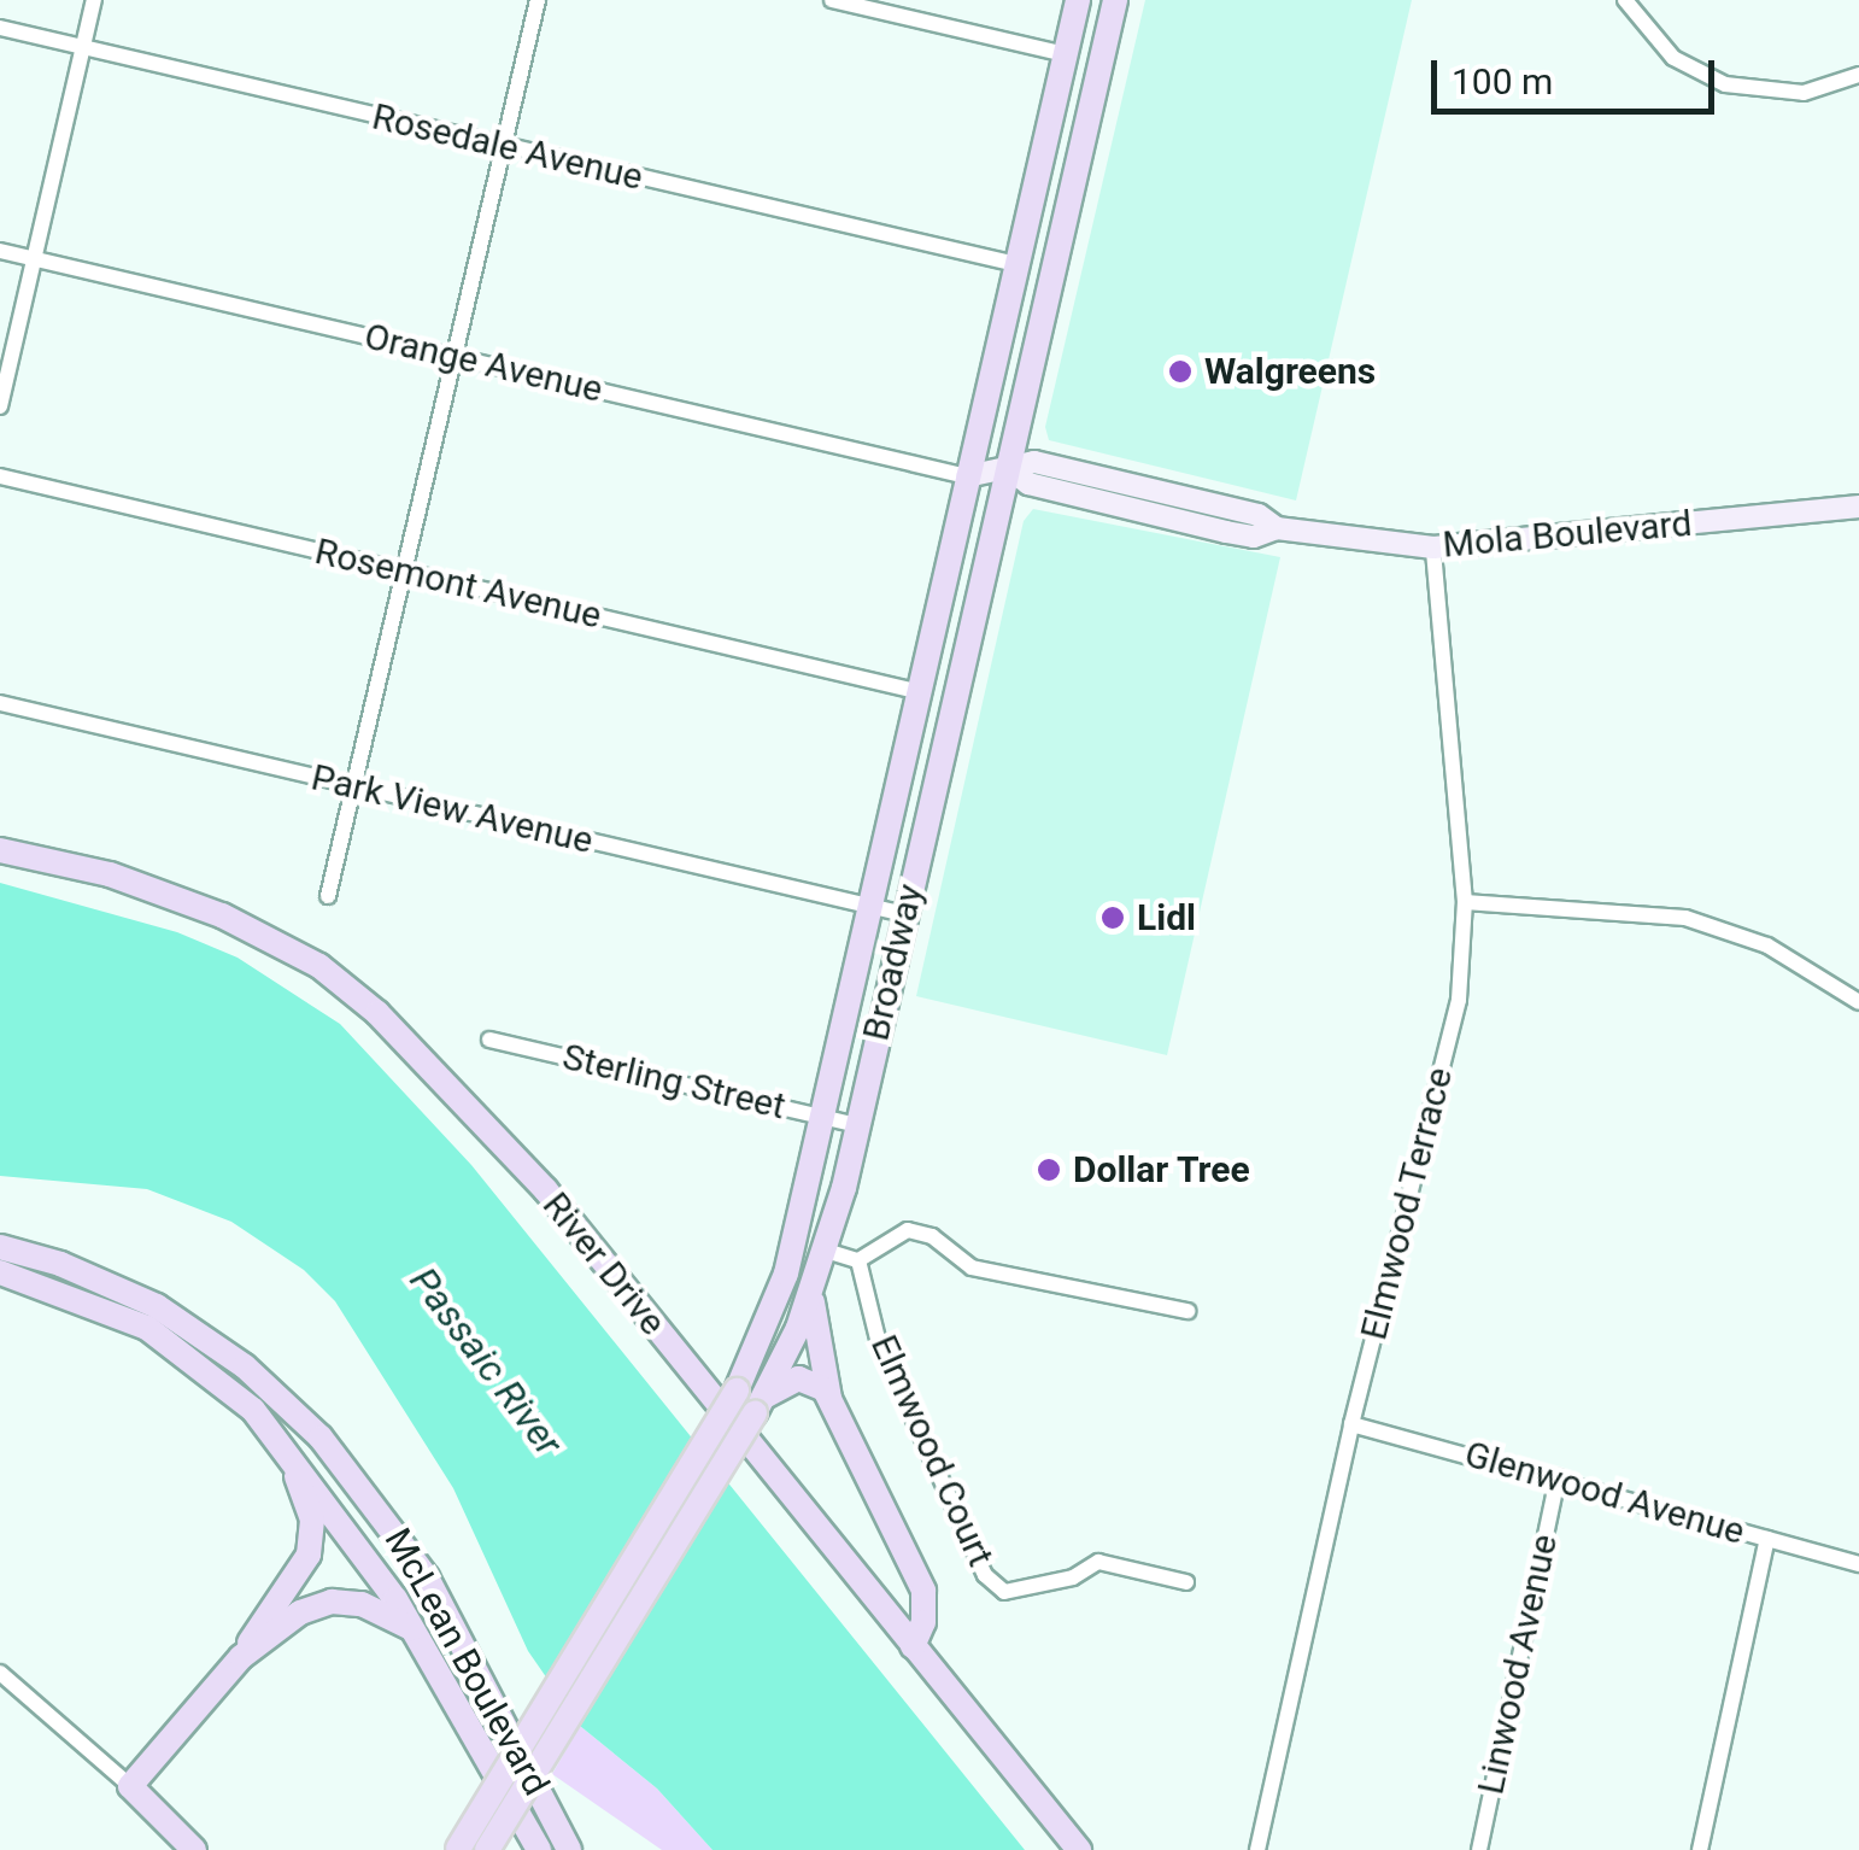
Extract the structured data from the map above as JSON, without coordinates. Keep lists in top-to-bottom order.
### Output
{
  "streets": {
    "main road": ["Broadway", "River Drive", "McLean Boulevard"],
    "street": [
      "Rosedale Avenue",
      "Orange Avenue",
      "Mola Boulevard",
      "Rosemont Avenue",
      "Park View Avenue",
      "Sterling Street",
      "Elmwood Terrace",
      "Elmwood Court",
      "Glenwood Avenue",
      "Linwood Avenue"
    ]
  },
  "crossings": [
    ["Rosedale Avenue", "Broadway"],
    ["Orange Avenue", "Broadway"],
    ["Mola Boulevard", "Broadway"],
    ["Mola Boulevard", "Elmwood Terrace"],
    ["Rosemont Avenue", "Broadway"],
    ["Park View Avenue", "Broadway"],
    ["Broadway", "Sterling Street"],
    ["Elmwood Terrace", "Glenwood Avenue"],
    ["Glenwood Avenue", "Linwood Avenue"]
  ],
  "water": ["Passaic River"],
  "places": ["Walgreens", "Lidl", "Dollar Tree"],
  "scale_bar": "100 m"
}
